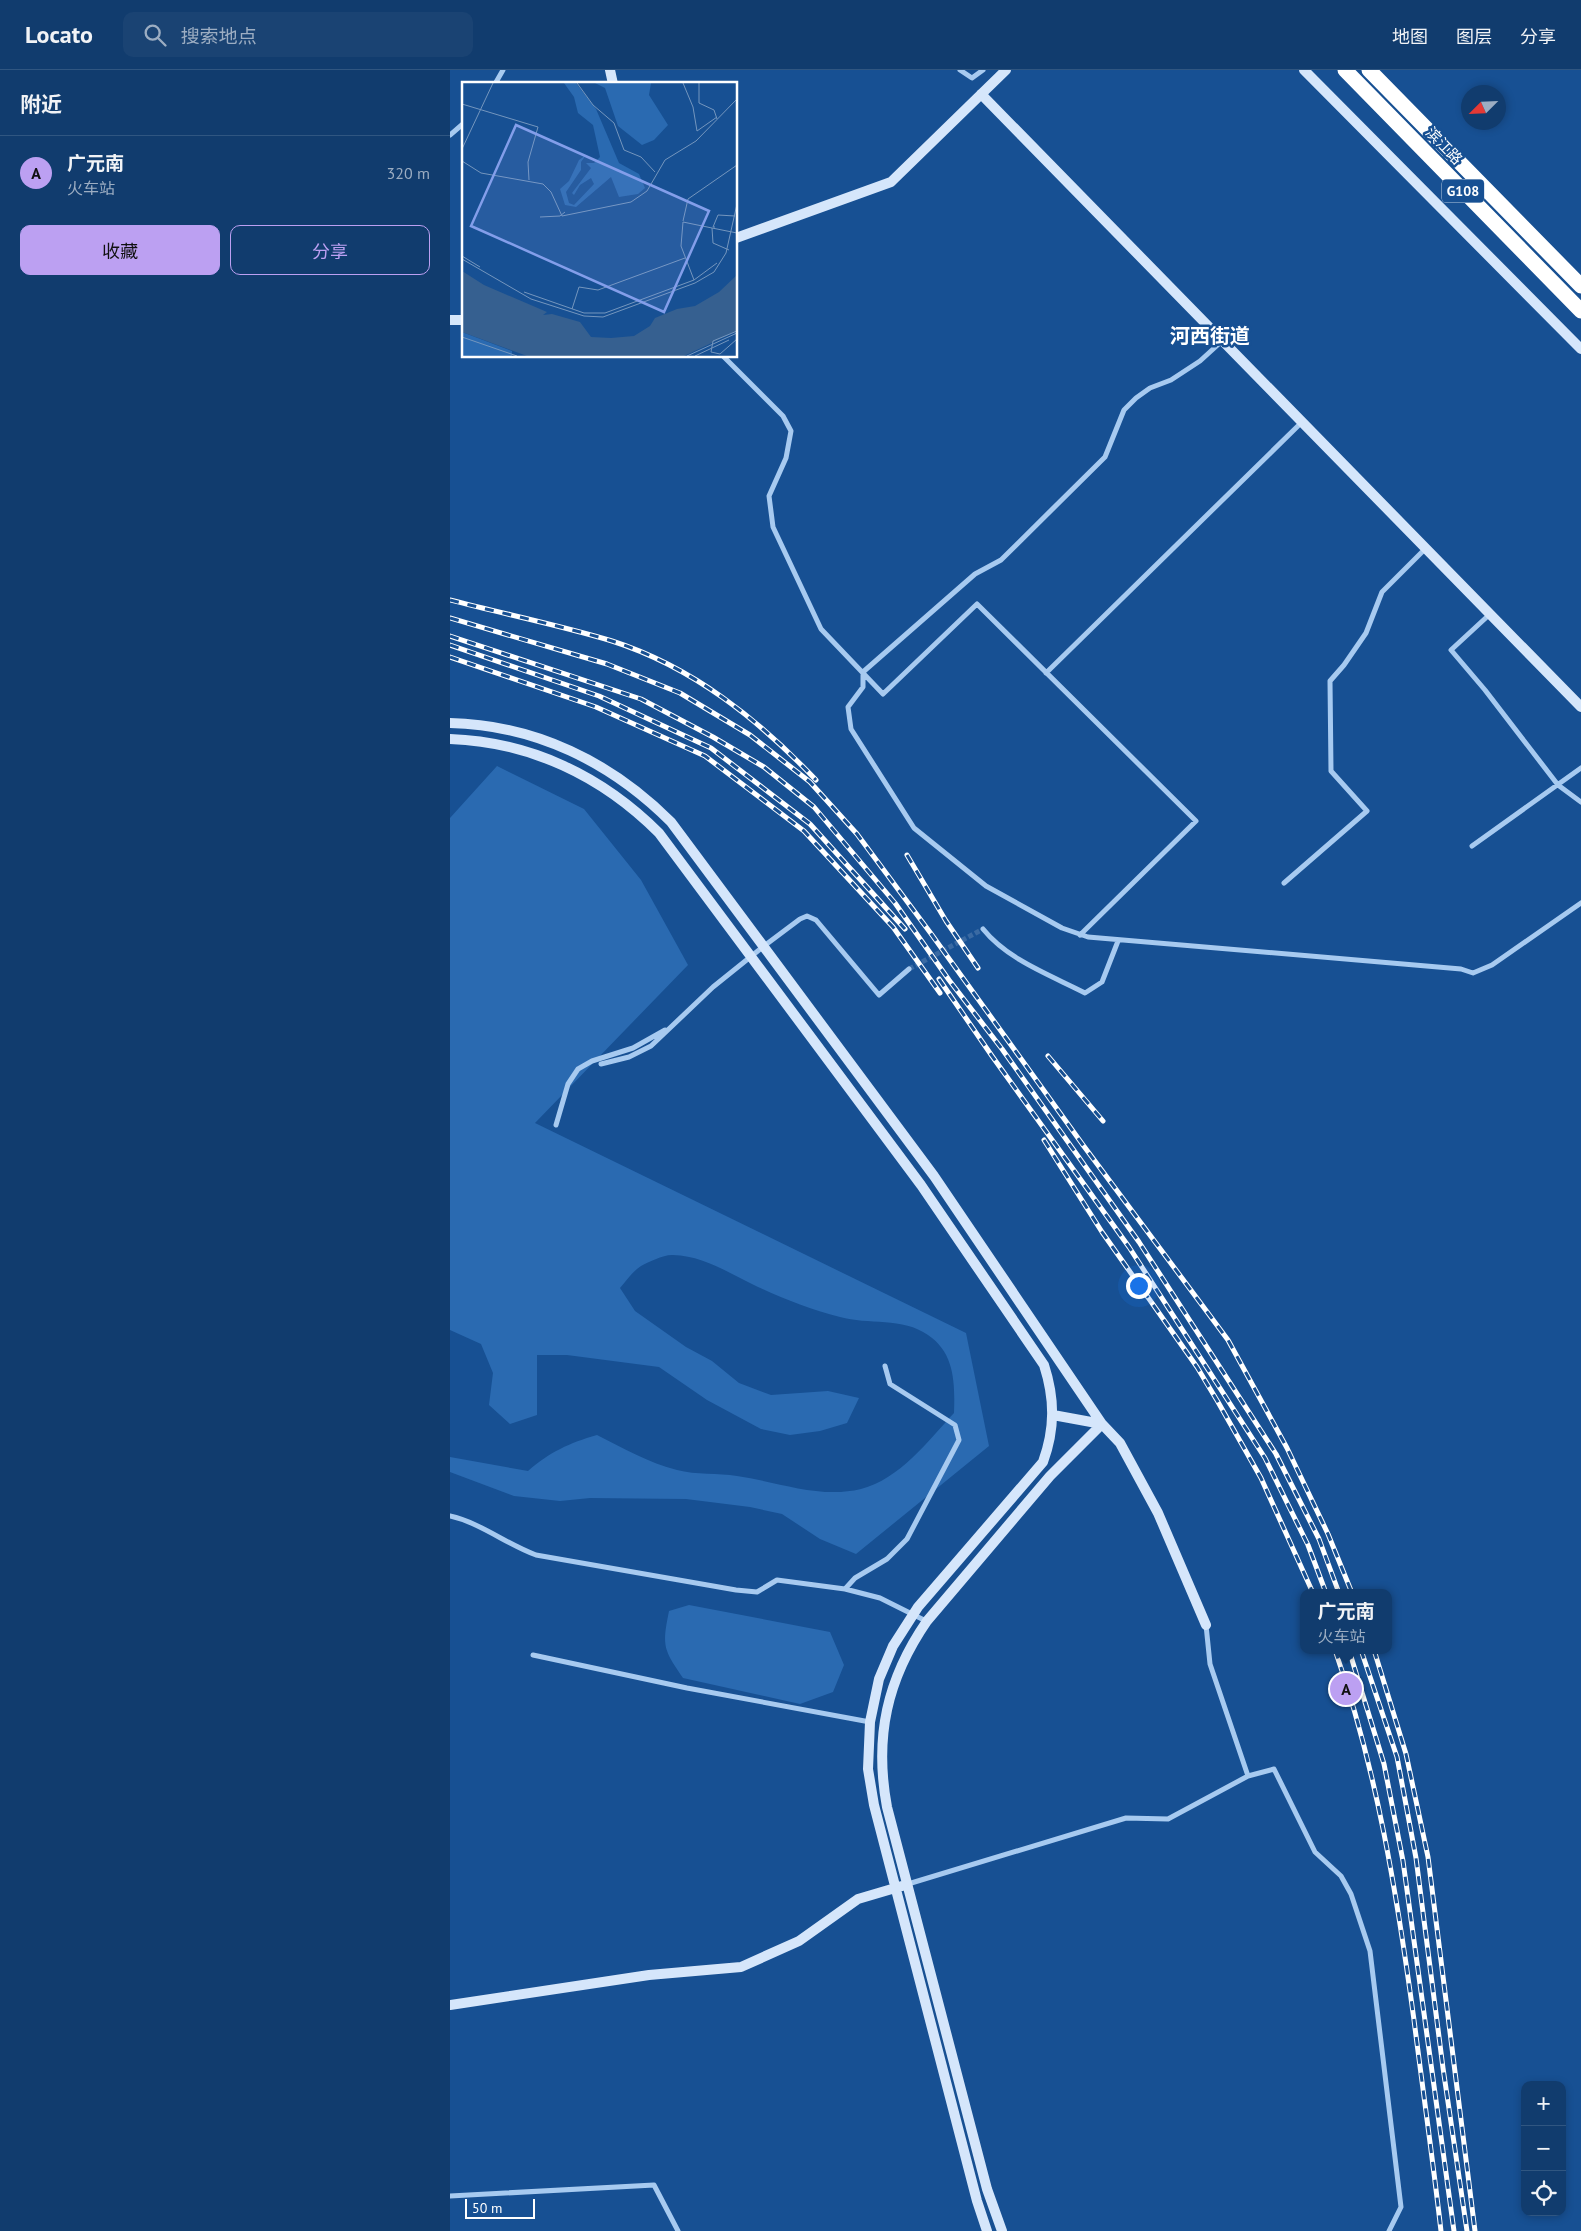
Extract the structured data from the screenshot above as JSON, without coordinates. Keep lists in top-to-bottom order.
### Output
{
  "streets": {
    "highway": ["滨江路", "G108"]
  },
  "districts": ["河西街道"],
  "scale_bar": "50 m",
  "north": "bottom left",
  "page": {
    "header": "Locato",
    "search": "搜索地点",
    "nav": ["地图", "图层", "分享"],
    "heading": "附近",
    "list": [
      {
        "mark": "A",
        "name": "广元南",
        "note": "火车站",
        "value": "320 m"
      }
    ],
    "buttons": ["收藏", "分享"],
    "popup": ["广元南", "火车站"],
    "pins": "A",
    "map_buttons": ["+", "−"],
    "scale": "50 m"
  }
}
